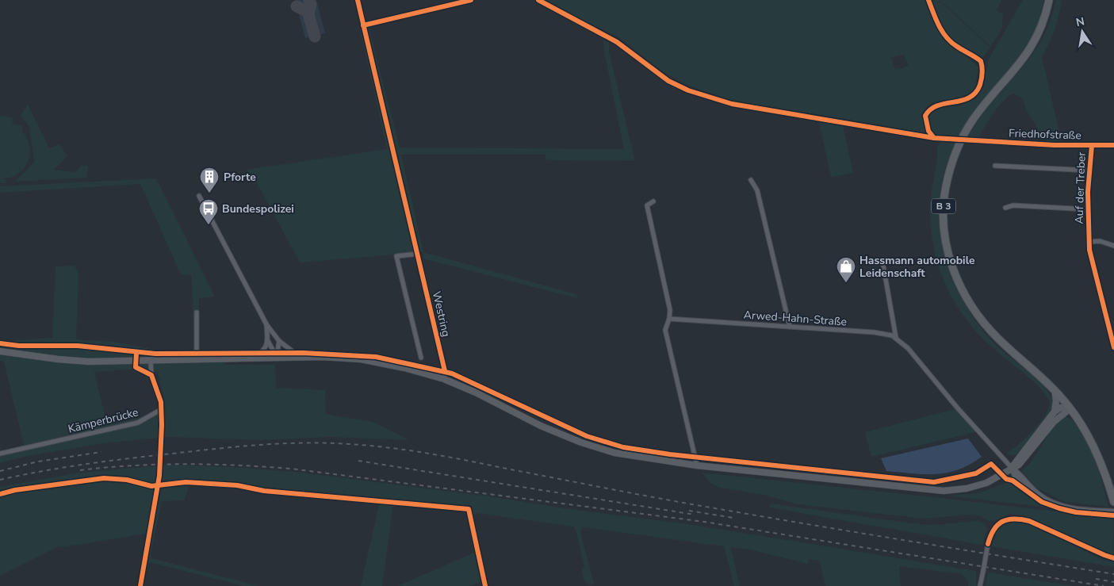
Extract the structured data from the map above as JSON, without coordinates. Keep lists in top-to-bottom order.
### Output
{
  "streets": {
    "main road": ["B 3"],
    "street": [
      "Friedhofstraße",
      "Auf der Treber",
      "Westring",
      "Arwed-Hahn-Straße",
      "Kämperbrücke"
    ]
  },
  "crossings": [
    ["Friedhofstraße", "Auf der Treber"]
  ],
  "places": {
    "building": ["Pforte"],
    "bus stop": ["Bundespolizei"],
    "shop": ["Hassmann automobile Leidenschaft"]
  },
  "north": "top"
}
